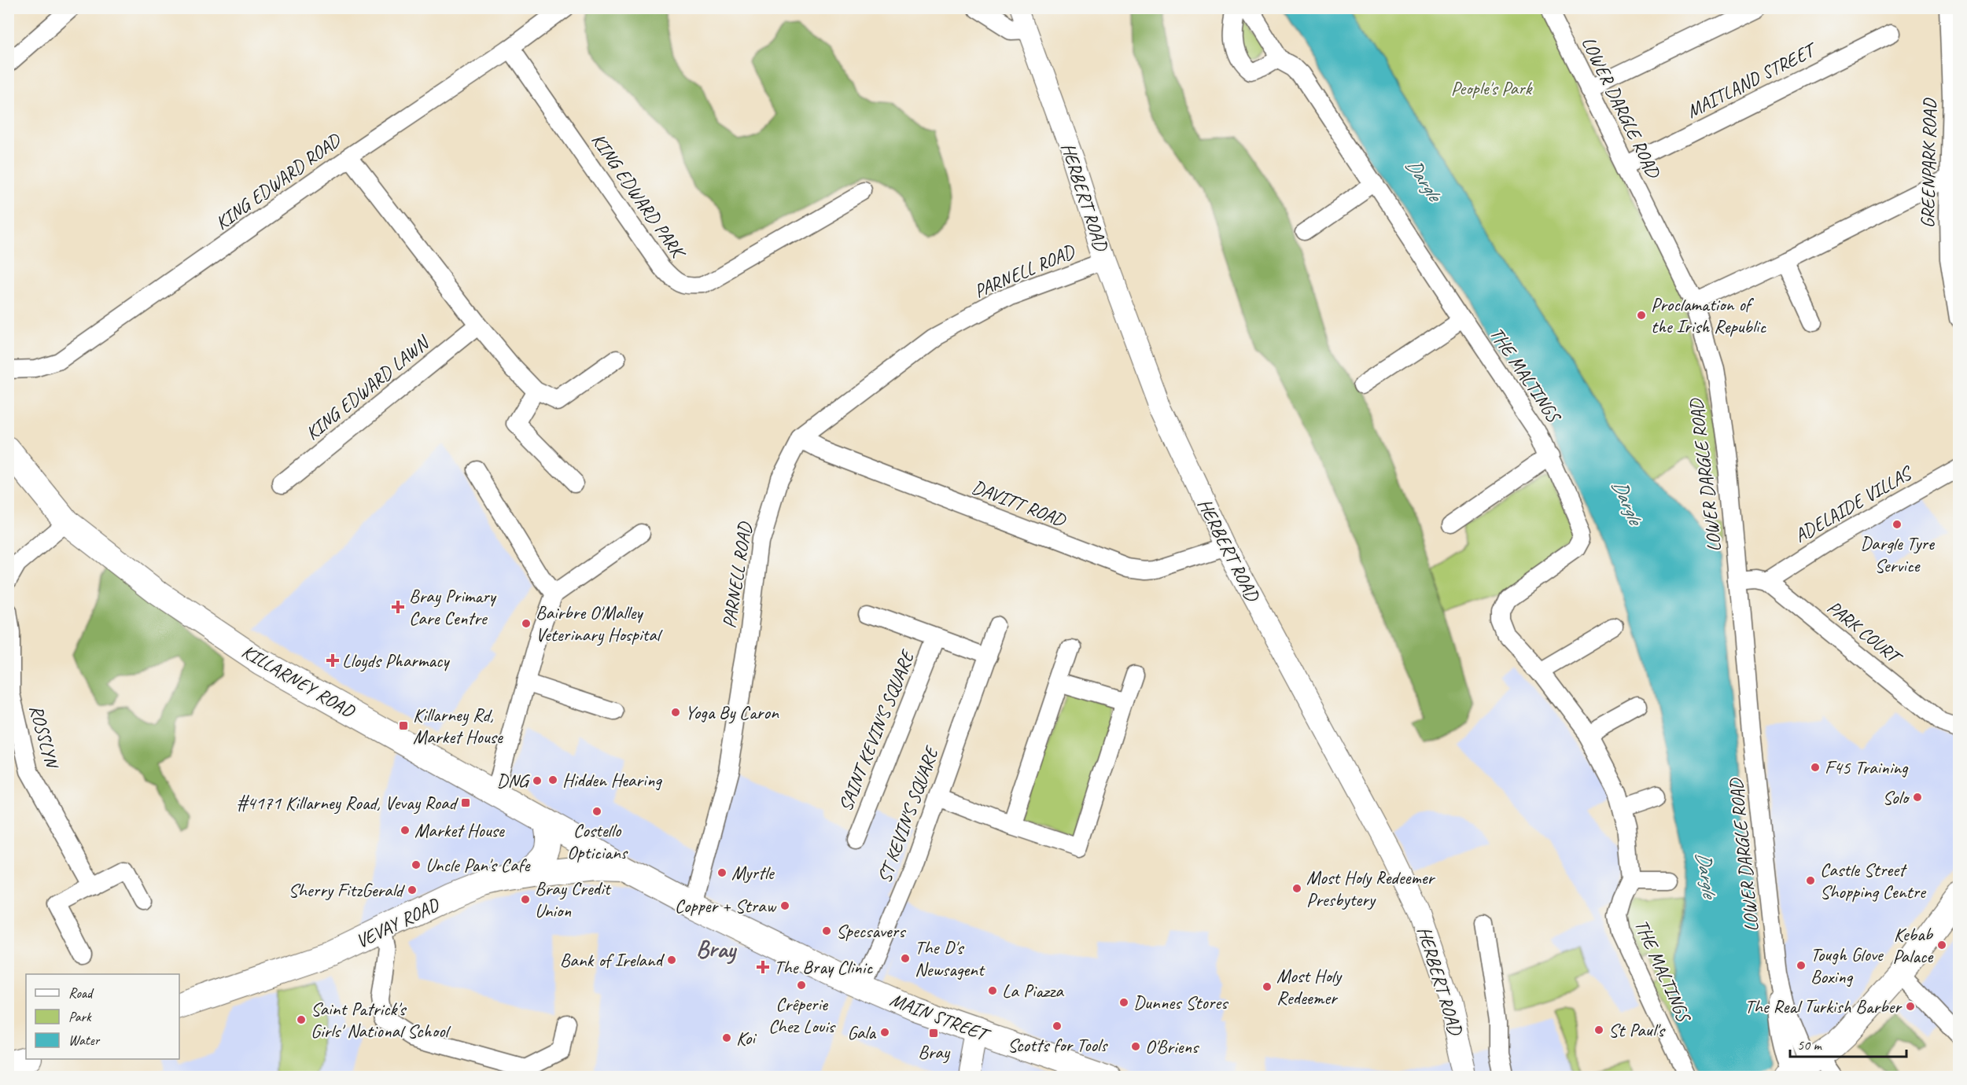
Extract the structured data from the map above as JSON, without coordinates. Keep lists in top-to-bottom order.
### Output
{
  "streets": {
    "main road": ["KILLARNEY ROAD", "VEVAY ROAD", "MAIN STREET"],
    "street": [
      "MAITLAND STREET",
      "LOWER DARGLE ROAD",
      "GREENPARK ROAD",
      "KING EDWARD ROAD",
      "KING EDWARD PARK",
      "HERBERT ROAD",
      "PARNELL ROAD",
      "THE MALTINGS",
      "KING EDWARD LAWN",
      "DAVITT ROAD",
      "ADELAIDE VILLAS",
      "PARK COURT",
      "SAINT KEVIN'S SQUARE",
      "ROSSLYN",
      "ST KEVIN'S SQUARE"
    ]
  },
  "crossings": [
    ["MAITLAND STREET", "LOWER DARGLE ROAD"],
    ["KING EDWARD ROAD", "KING EDWARD PARK"],
    ["HERBERT ROAD", "PARNELL ROAD"],
    ["HERBERT ROAD", "DAVITT ROAD"],
    ["PARNELL ROAD", "DAVITT ROAD"],
    ["PARNELL ROAD", "MAIN STREET"],
    ["ADELAIDE VILLAS", "PARK COURT"],
    ["KILLARNEY ROAD", "VEVAY ROAD"],
    ["KILLARNEY ROAD", "MAIN STREET"],
    ["ST KEVIN'S SQUARE", "MAIN STREET"],
    ["VEVAY ROAD", "MAIN STREET"]
  ],
  "districts": ["Bray"],
  "water": ["Dargle"],
  "parks": ["People's Park"],
  "places": {
    "other": [
      "Proclamation of the Irish Republic",
      "Dargle Tyre Service",
      "Bairbre O'Malley Veterinary Hospital",
      "Yoga By Caron",
      "F45 Training",
      "Hidden Hearing",
      "DNG",
      "Solo",
      "Costello Opticians",
      "Market House",
      "Uncle Pan's Cafe",
      "Myrtle",
      "Castle Street Shopping Centre",
      "Most Holy Redeemer Presbytery",
      "Sherry FitzGerald",
      "Bray Credit Union",
      "Copper + Straw",
      "Specsavers",
      "Kebab Palace",
      "The D's Newsagent",
      "Bank of Ireland",
      "Tough Glove Boxing",
      "Crêperie Chez Louis",
      "Most Holy Redeemer",
      "La Piazza",
      "Dunnes Stores",
      "The Real Turkish Barber",
      "Saint Patrick's Girls' National School",
      "Scotts for Tools",
      "St Paul's",
      "Gala",
      "Koi",
      "O'Briens"
    ],
    "health": ["Bray Primary Care Centre", "Lloyds Pharmacy", "The Bray Clinic"],
    "transit": ["Killarney Rd, Market House", "#4171 Killarney Road, Vevay Road", "Bray"]
  },
  "legend": ["Road", "Park", "Water"],
  "scale_bar": "50 m"
}
